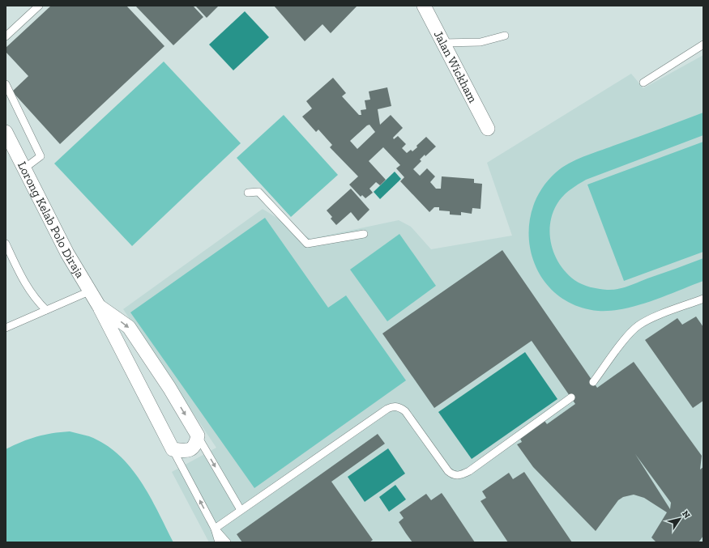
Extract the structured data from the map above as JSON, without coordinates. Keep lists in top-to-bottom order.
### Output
{
  "streets": {
    "street": ["Jalan Wickham", "Lorong Kelab Polo Diraja"]
  },
  "north": "top right"
}
